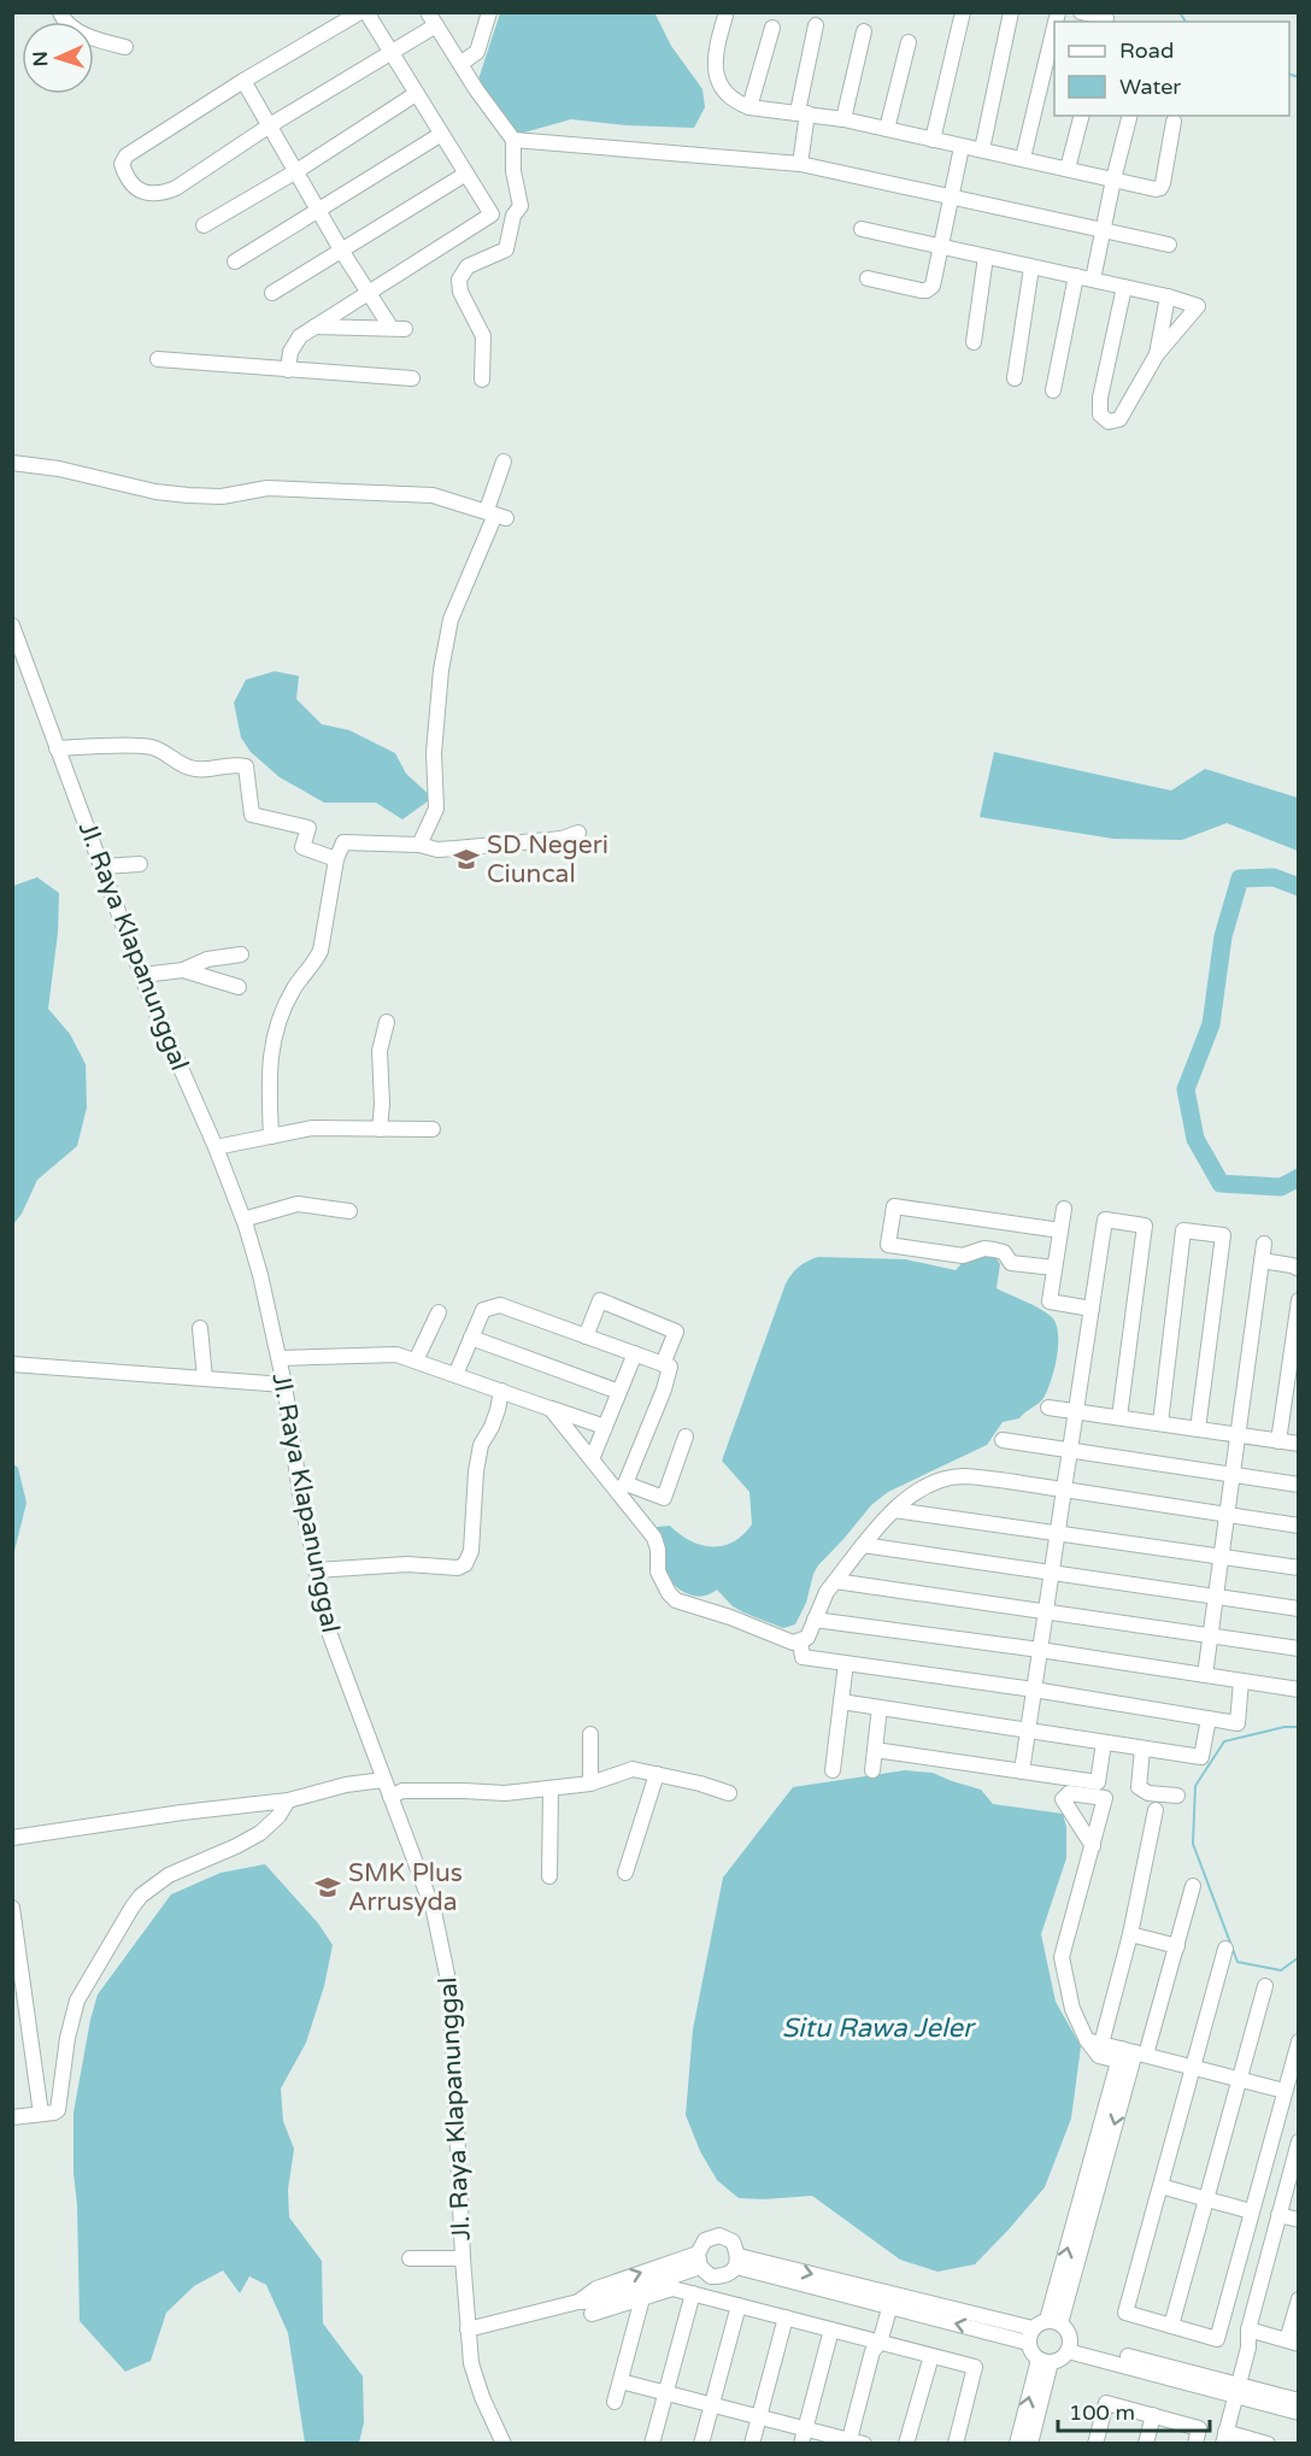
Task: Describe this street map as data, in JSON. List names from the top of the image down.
{
  "streets": {
    "street": ["Jl. Raya Klapanunggal"]
  },
  "water": ["Situ Rawa Jeler"],
  "places": {
    "school or university": ["SD Negeri Ciuncal", "SMK Plus Arrusyda"]
  },
  "legend": ["Road", "Water"],
  "scale_bar": "100 m",
  "north": "left"
}
